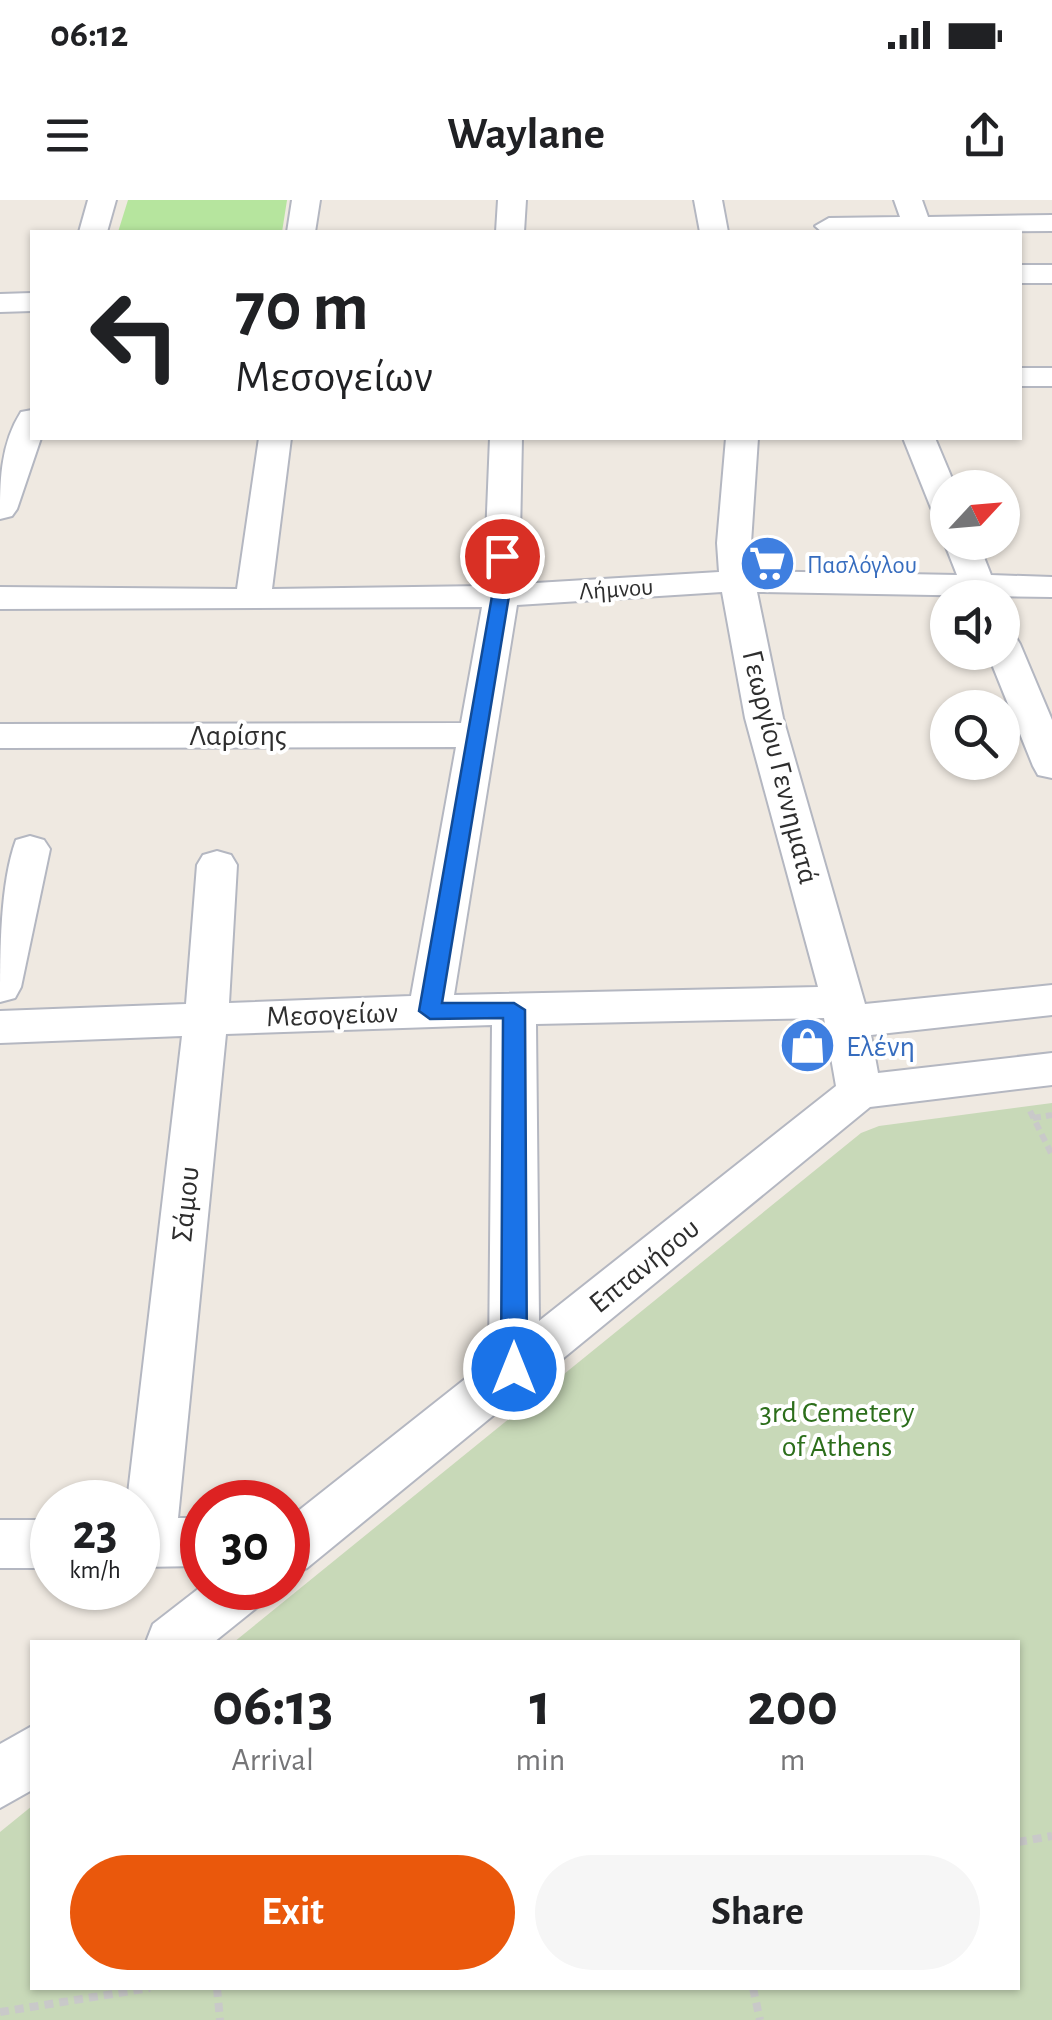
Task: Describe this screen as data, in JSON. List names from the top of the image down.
{
  "streets": {
    "street": [
      "Λήμνου",
      "Λαρίσης",
      "Γεωργίου Γεννηματά",
      "Μεσογείων",
      "Σάμου",
      "Επτανήσου"
    ]
  },
  "crossings": [
    ["Λήμνου", "Γεωργίου Γεννηματά"],
    ["Γεωργίου Γεννηματά", "Μεσογείων"],
    ["Γεωργίου Γεννηματά", "Επτανήσου"],
    ["Μεσογείων", "Σάμου"]
  ],
  "parks": ["3rd Cemetery of Athens"],
  "places": {
    "supermarket": ["Πασλόγλου"],
    "shop": ["Ελένη"]
  },
  "north": "top right",
  "page": {
    "status": "06:12",
    "header": "Waylane",
    "turn": ["70 m", "Μεσογείων"],
    "speed": "23 km/h",
    "limit": "30",
    "eta": [
      "06:13",
      "Arrival",
      "1",
      "min",
      "200",
      "m"
    ],
    "buttons": ["Exit", "Share"]
  }
}
